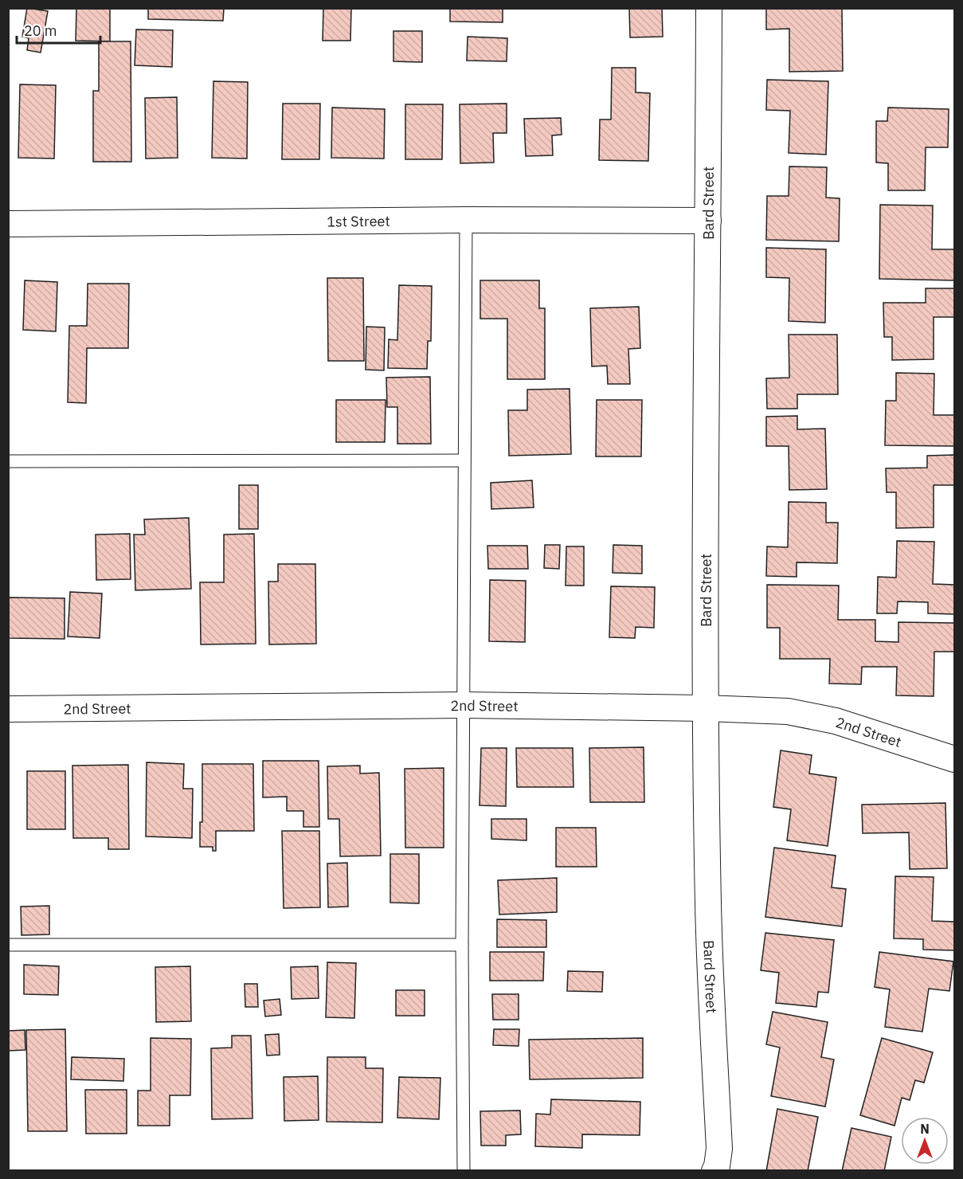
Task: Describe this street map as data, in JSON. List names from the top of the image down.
{
  "streets": {
    "street": ["Bard Street", "1st Street", "2nd Street"]
  },
  "crossings": [
    ["Bard Street", "1st Street"],
    ["Bard Street", "2nd Street"]
  ],
  "scale_bar": "20 m",
  "north": "top"
}
